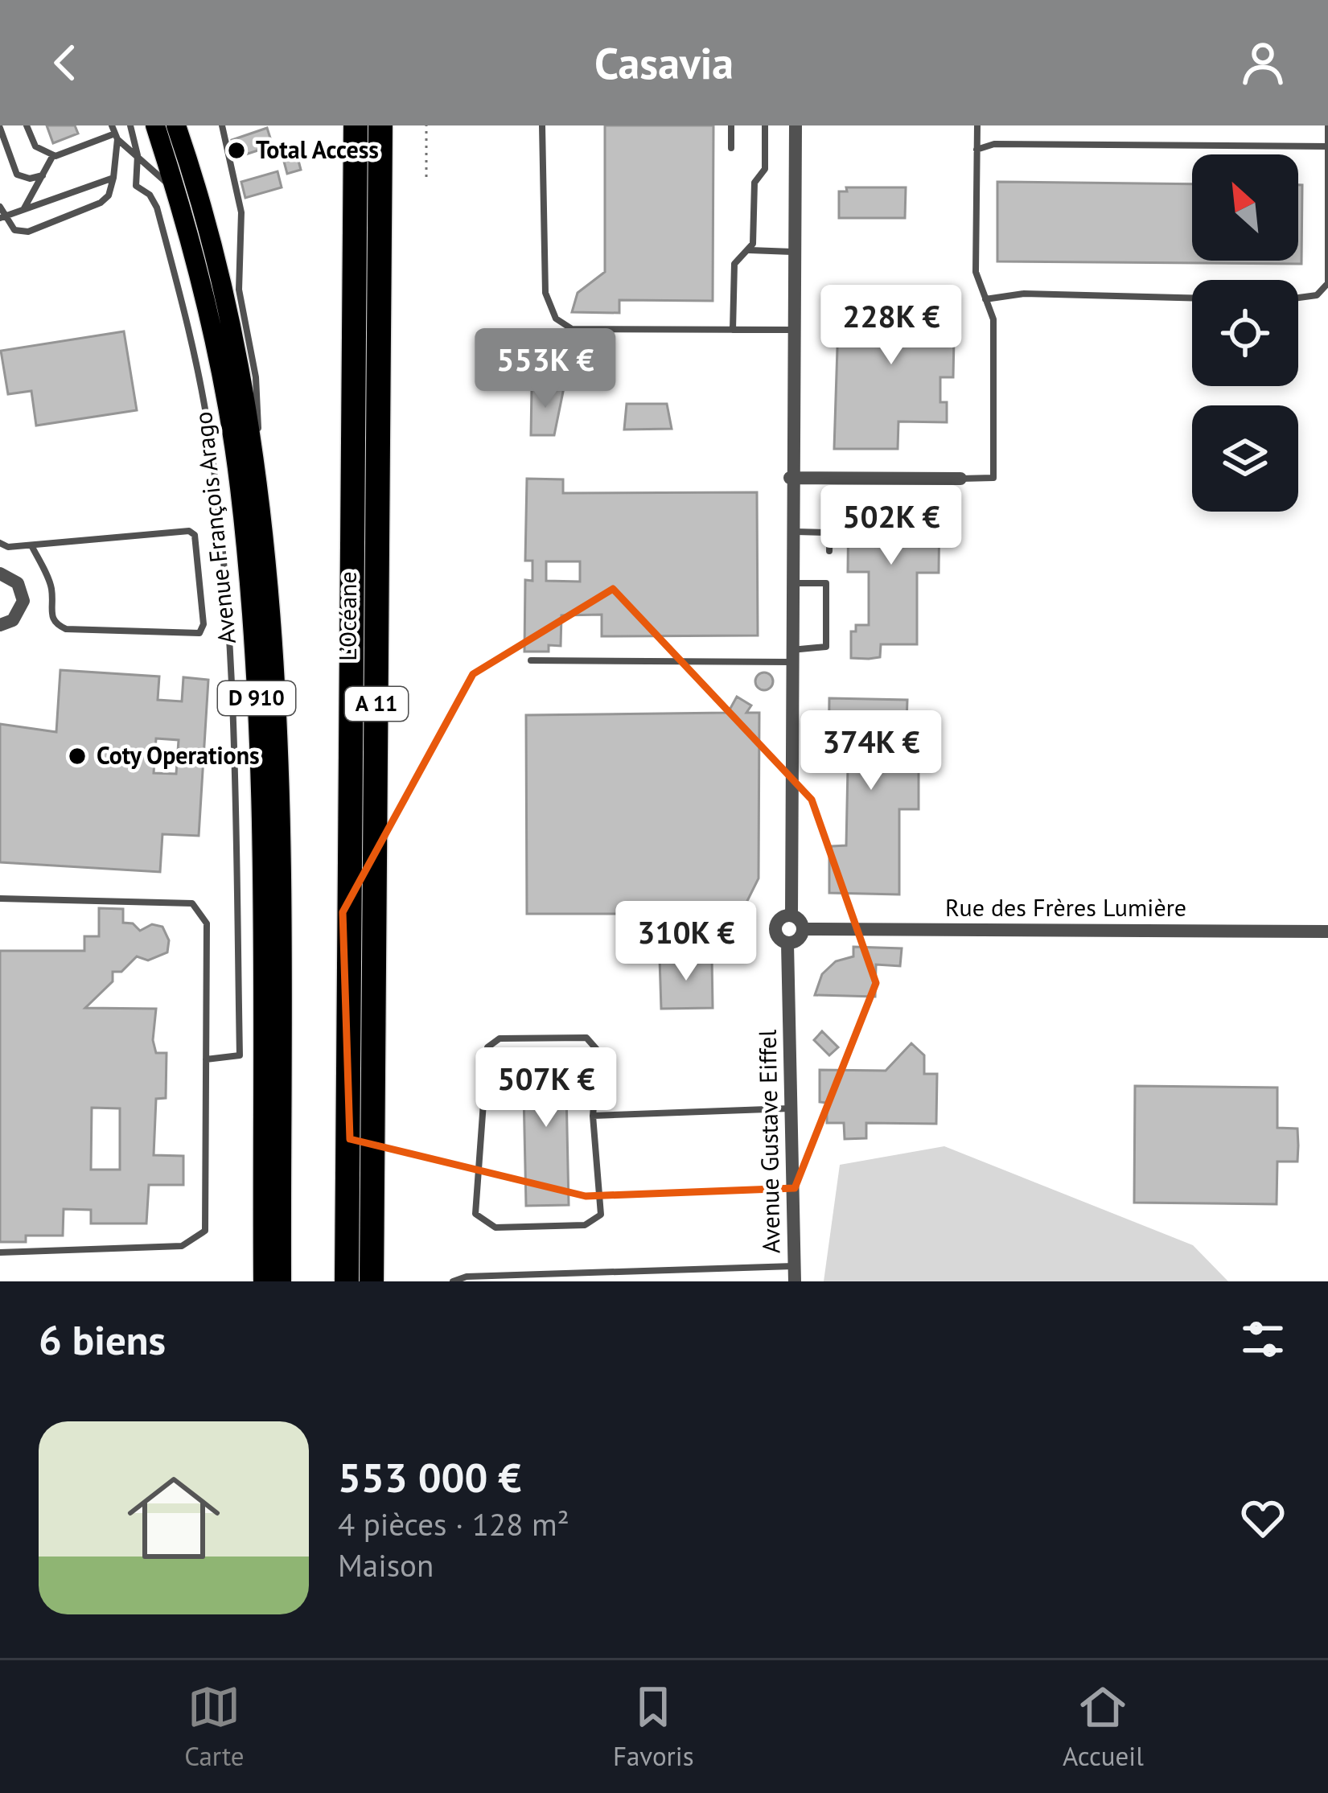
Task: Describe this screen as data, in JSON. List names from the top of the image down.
{
  "streets": {
    "highway": ["L’Océane", "A 11"],
    "main road": ["Avenue François Arago", "D 910"],
    "street": ["Rue des Frères Lumière", "Avenue Gustave Eiffel"]
  },
  "crossings": [
    ["Rue des Frères Lumière", "Avenue Gustave Eiffel"]
  ],
  "places": ["Total Access", "Coty Operations"],
  "north": "top left",
  "page": {
    "header": "Casavia",
    "price": [
      "228K €",
      "553K €",
      "502K €",
      "374K €",
      "310K €",
      "507K €"
    ],
    "heading": "6 biens",
    "list": [
      {
        "name": "553 000 €",
        "note": "4 pièces · 128 m² · Maison"
      }
    ],
    "tabs": ["Carte", "Favoris", "Accueil"]
  }
}
